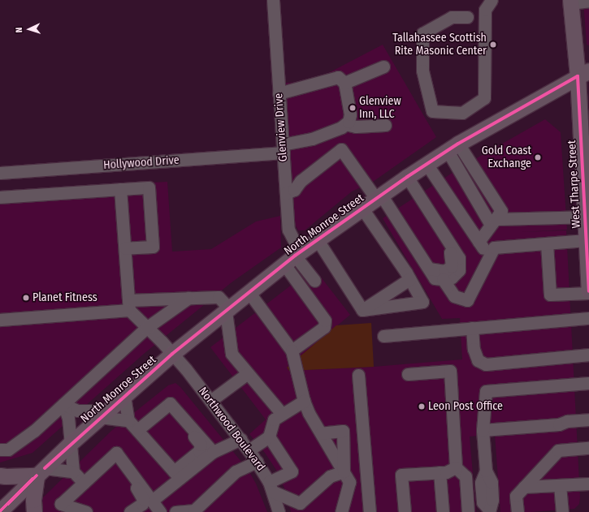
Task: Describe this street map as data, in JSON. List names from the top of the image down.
{
  "streets": {
    "main road": ["West Tharpe Street", "North Monroe Street"],
    "street": ["Glenview Drive", "Hollywood Drive", "Northwood Boulevard"]
  },
  "crossings": [
    ["Glenview Drive", "Hollywood Drive"],
    ["Glenview Drive", "North Monroe Street"],
    ["West Tharpe Street", "North Monroe Street"],
    ["North Monroe Street", "Northwood Boulevard"]
  ],
  "places": [
    "Tallahassee Scottish Rite Masonic Center",
    "Glenview Inn, LLC",
    "Gold Coast Exchange",
    "Planet Fitness",
    "Leon Post Office"
  ],
  "north": "left"
}
